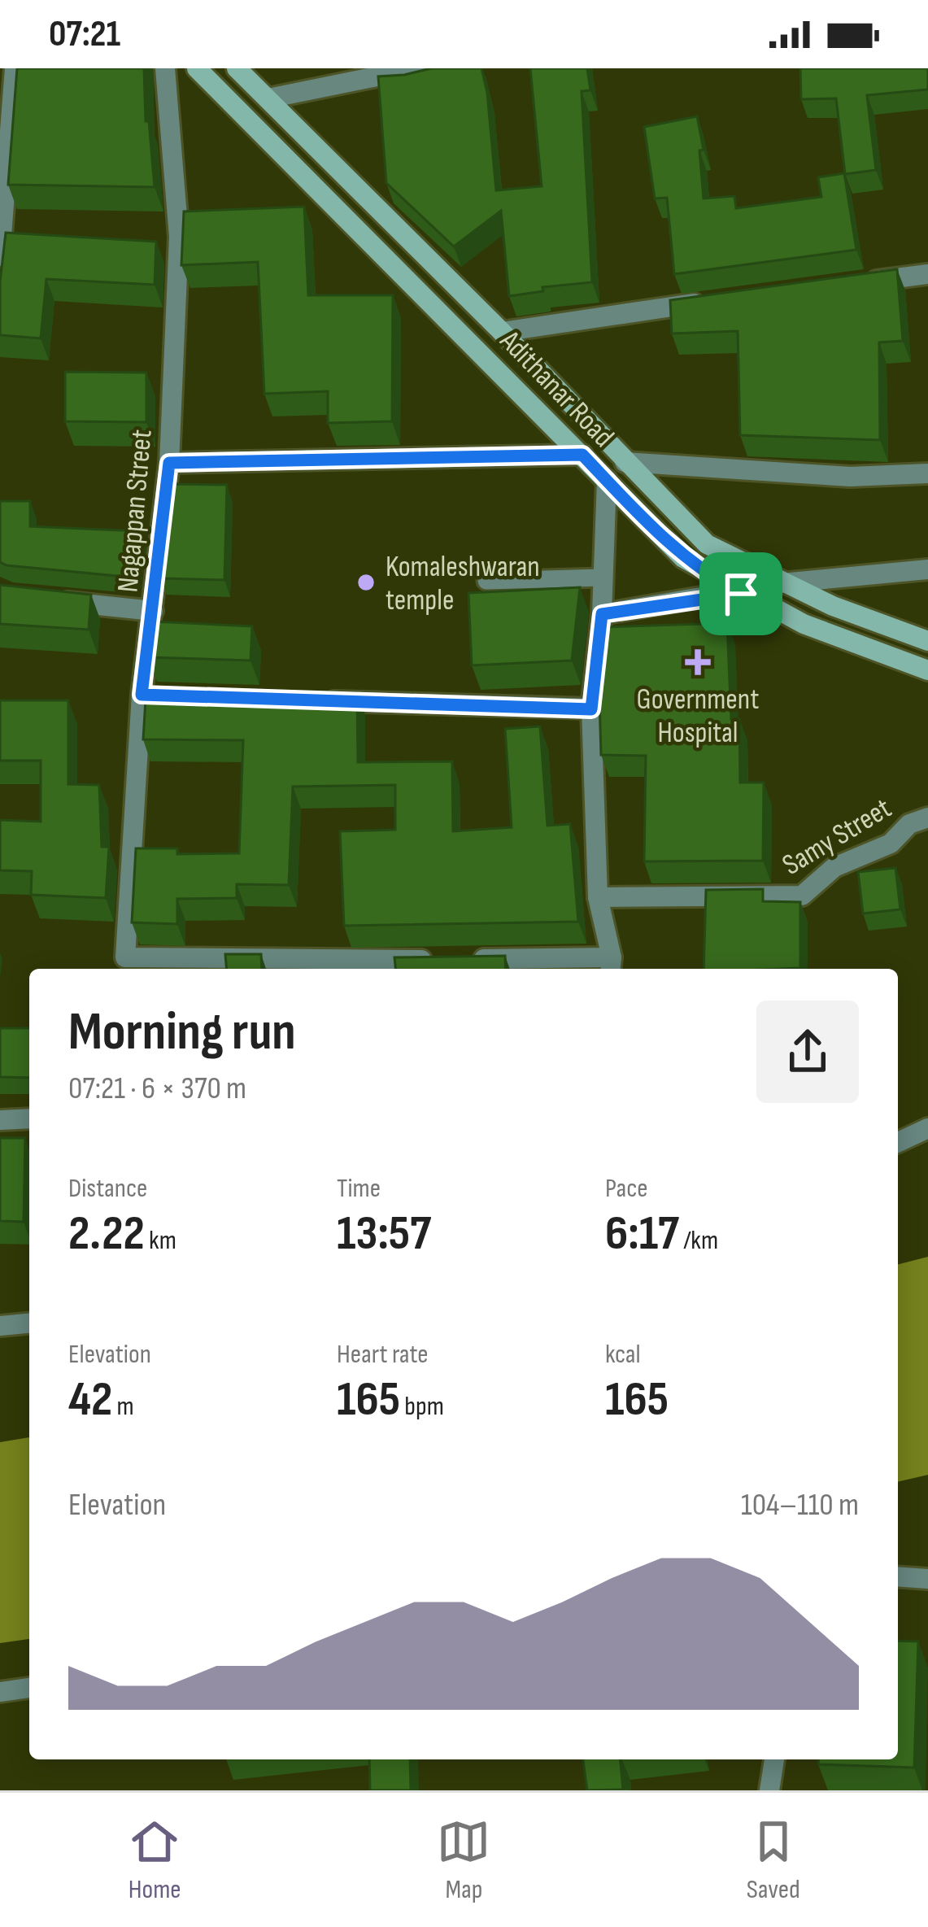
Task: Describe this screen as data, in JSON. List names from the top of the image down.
{
  "streets": {
    "main road": ["Adithanar Road"],
    "street": ["Nagappan Street", "Samy Street"]
  },
  "places": {
    "other": ["Komaleshwaran temple"],
    "health": ["Government Hospital"]
  },
  "page": {
    "status": "07:21",
    "heading": ["Morning run", "07:21 · 6 × 370 m"],
    "stats": [
      ["Distance", "2.22 km"],
      ["Time", "13:57"],
      ["Pace", "6:17 /km"],
      ["Elevation", "42 m"],
      ["Heart rate", "165 bpm"],
      ["kcal", "165"]
    ],
    "chart": ["Elevation", "104–110 m"],
    "tabs": ["Home", "Map", "Saved"]
  }
}
